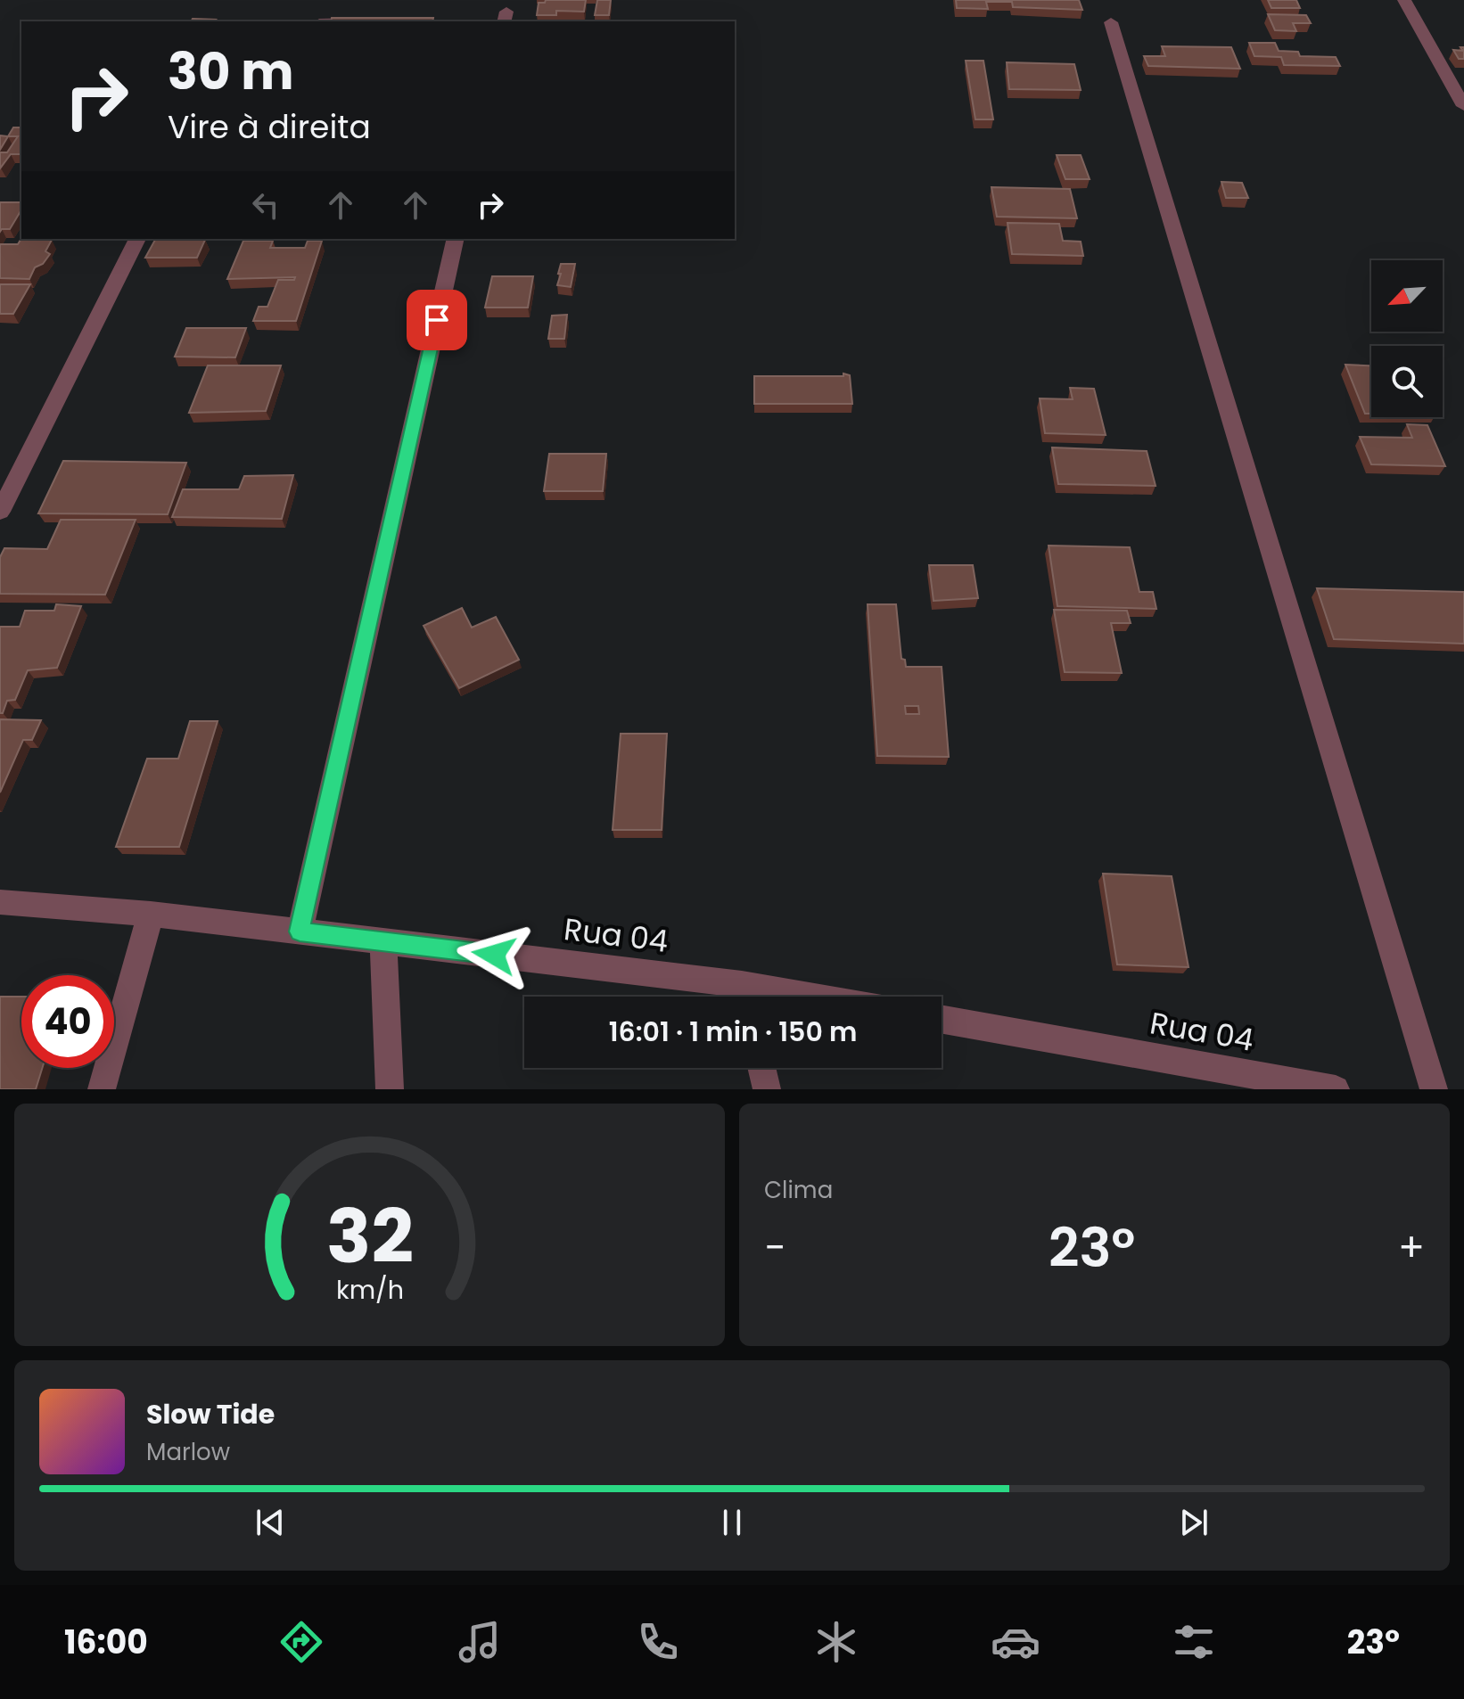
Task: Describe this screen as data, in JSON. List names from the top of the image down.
{
  "streets": {
    "street": ["Rua 04"]
  },
  "north": "bottom left",
  "page": {
    "turn": ["30 m", "Vire à direita"],
    "limit": "40",
    "trip": "16:01 · 1 min · 150 m",
    "tile": "Clima",
    "heat": ["−", "23°", "+"],
    "song": ["Slow Tide", "Marlow"],
    "tabs": ["16:00", "23°"],
    "gauge": ["32", "km/h"]
  }
}
